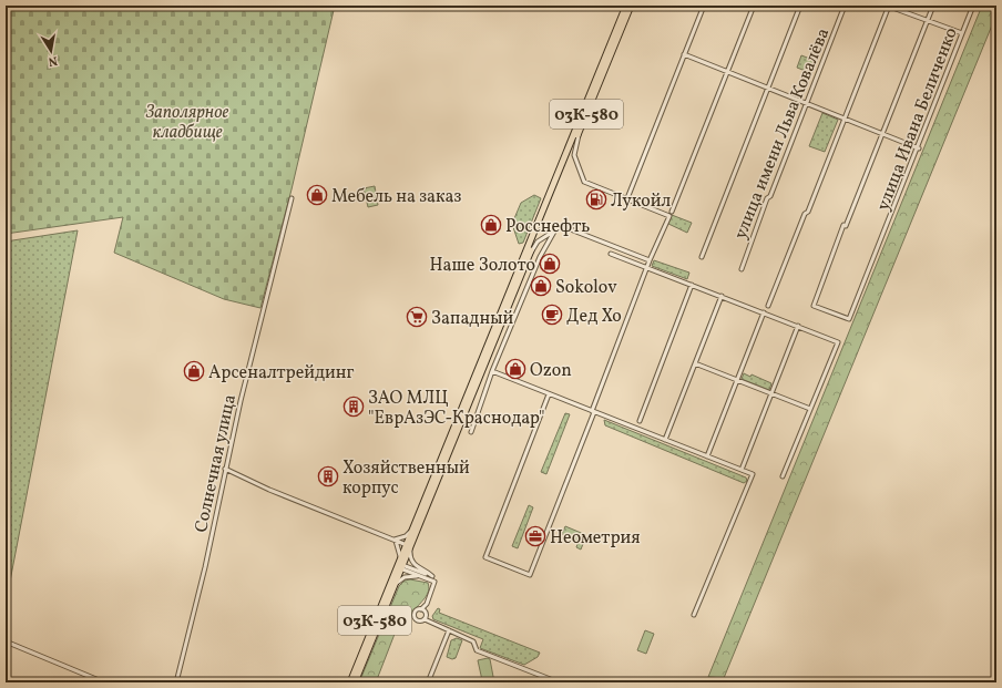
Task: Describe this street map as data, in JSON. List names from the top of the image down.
{
  "streets": {
    "highway": ["03К-580"],
    "street": ["улица Ивана Беличенко", "улица имени Льва Ковалёва", "Солнечная улица"]
  },
  "parks": ["Заполярное кладбище"],
  "places": {
    "shop": [
      "Мебель на заказ",
      "Росснефть",
      "Наше Золото",
      "Sokolov",
      "Ozon",
      "Арсеналтрейдинг"
    ],
    "fuel station": ["Лукойл"],
    "cafe": ["Дед Хо"],
    "supermarket": ["Западный"],
    "building": ["ЗАО МЛЦ \"ЕврАзЭС-Краснодар\"", "Хозяйственный корпус"],
    "office": ["Неометрия"]
  },
  "north": "bottom"
}
